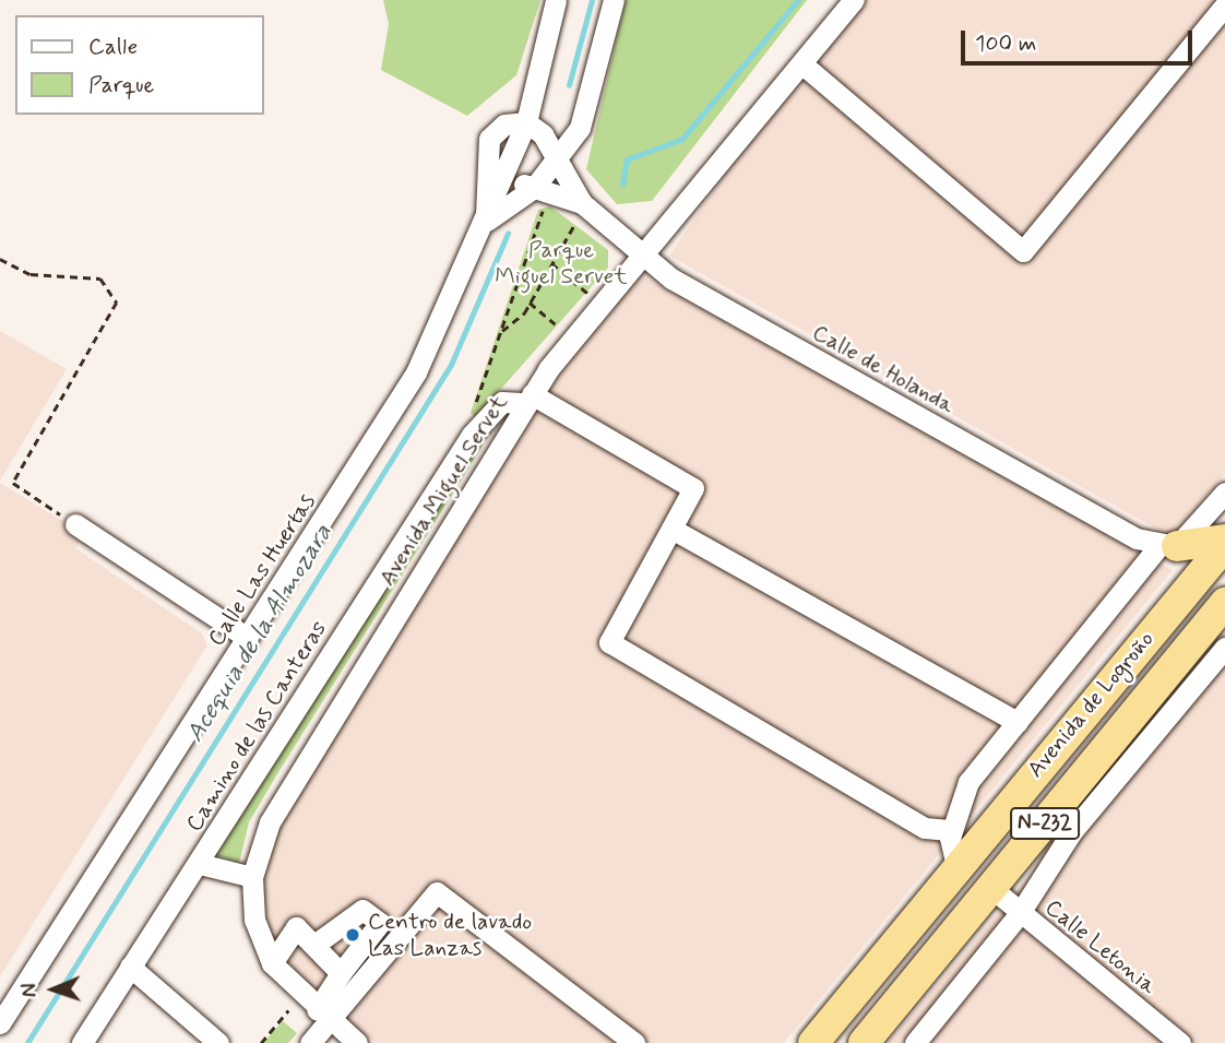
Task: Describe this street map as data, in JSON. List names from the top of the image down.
{
  "streets": {
    "highway": ["Avenida de Logroño", "N-232"],
    "street": [
      "Calle de Holanda",
      "Avenida Miguel Servet",
      "Calle Las Huertas",
      "Camino de las Canteras",
      "Calle Letonia"
    ]
  },
  "crossings": [
    ["Calle de Holanda", "Avenida Miguel Servet"],
    ["Calle de Holanda", "Calle Las Huertas"],
    ["Avenida Miguel Servet", "Camino de las Canteras"],
    ["Avenida de Logroño", "Calle Letonia"]
  ],
  "water": ["Acequia de la Almozara"],
  "parks": ["Parque Miguel Servet"],
  "places": ["Centro de lavado Las Lanzas"],
  "legend": ["Calle", "Parque"],
  "scale_bar": "100 m",
  "north": "left"
}
